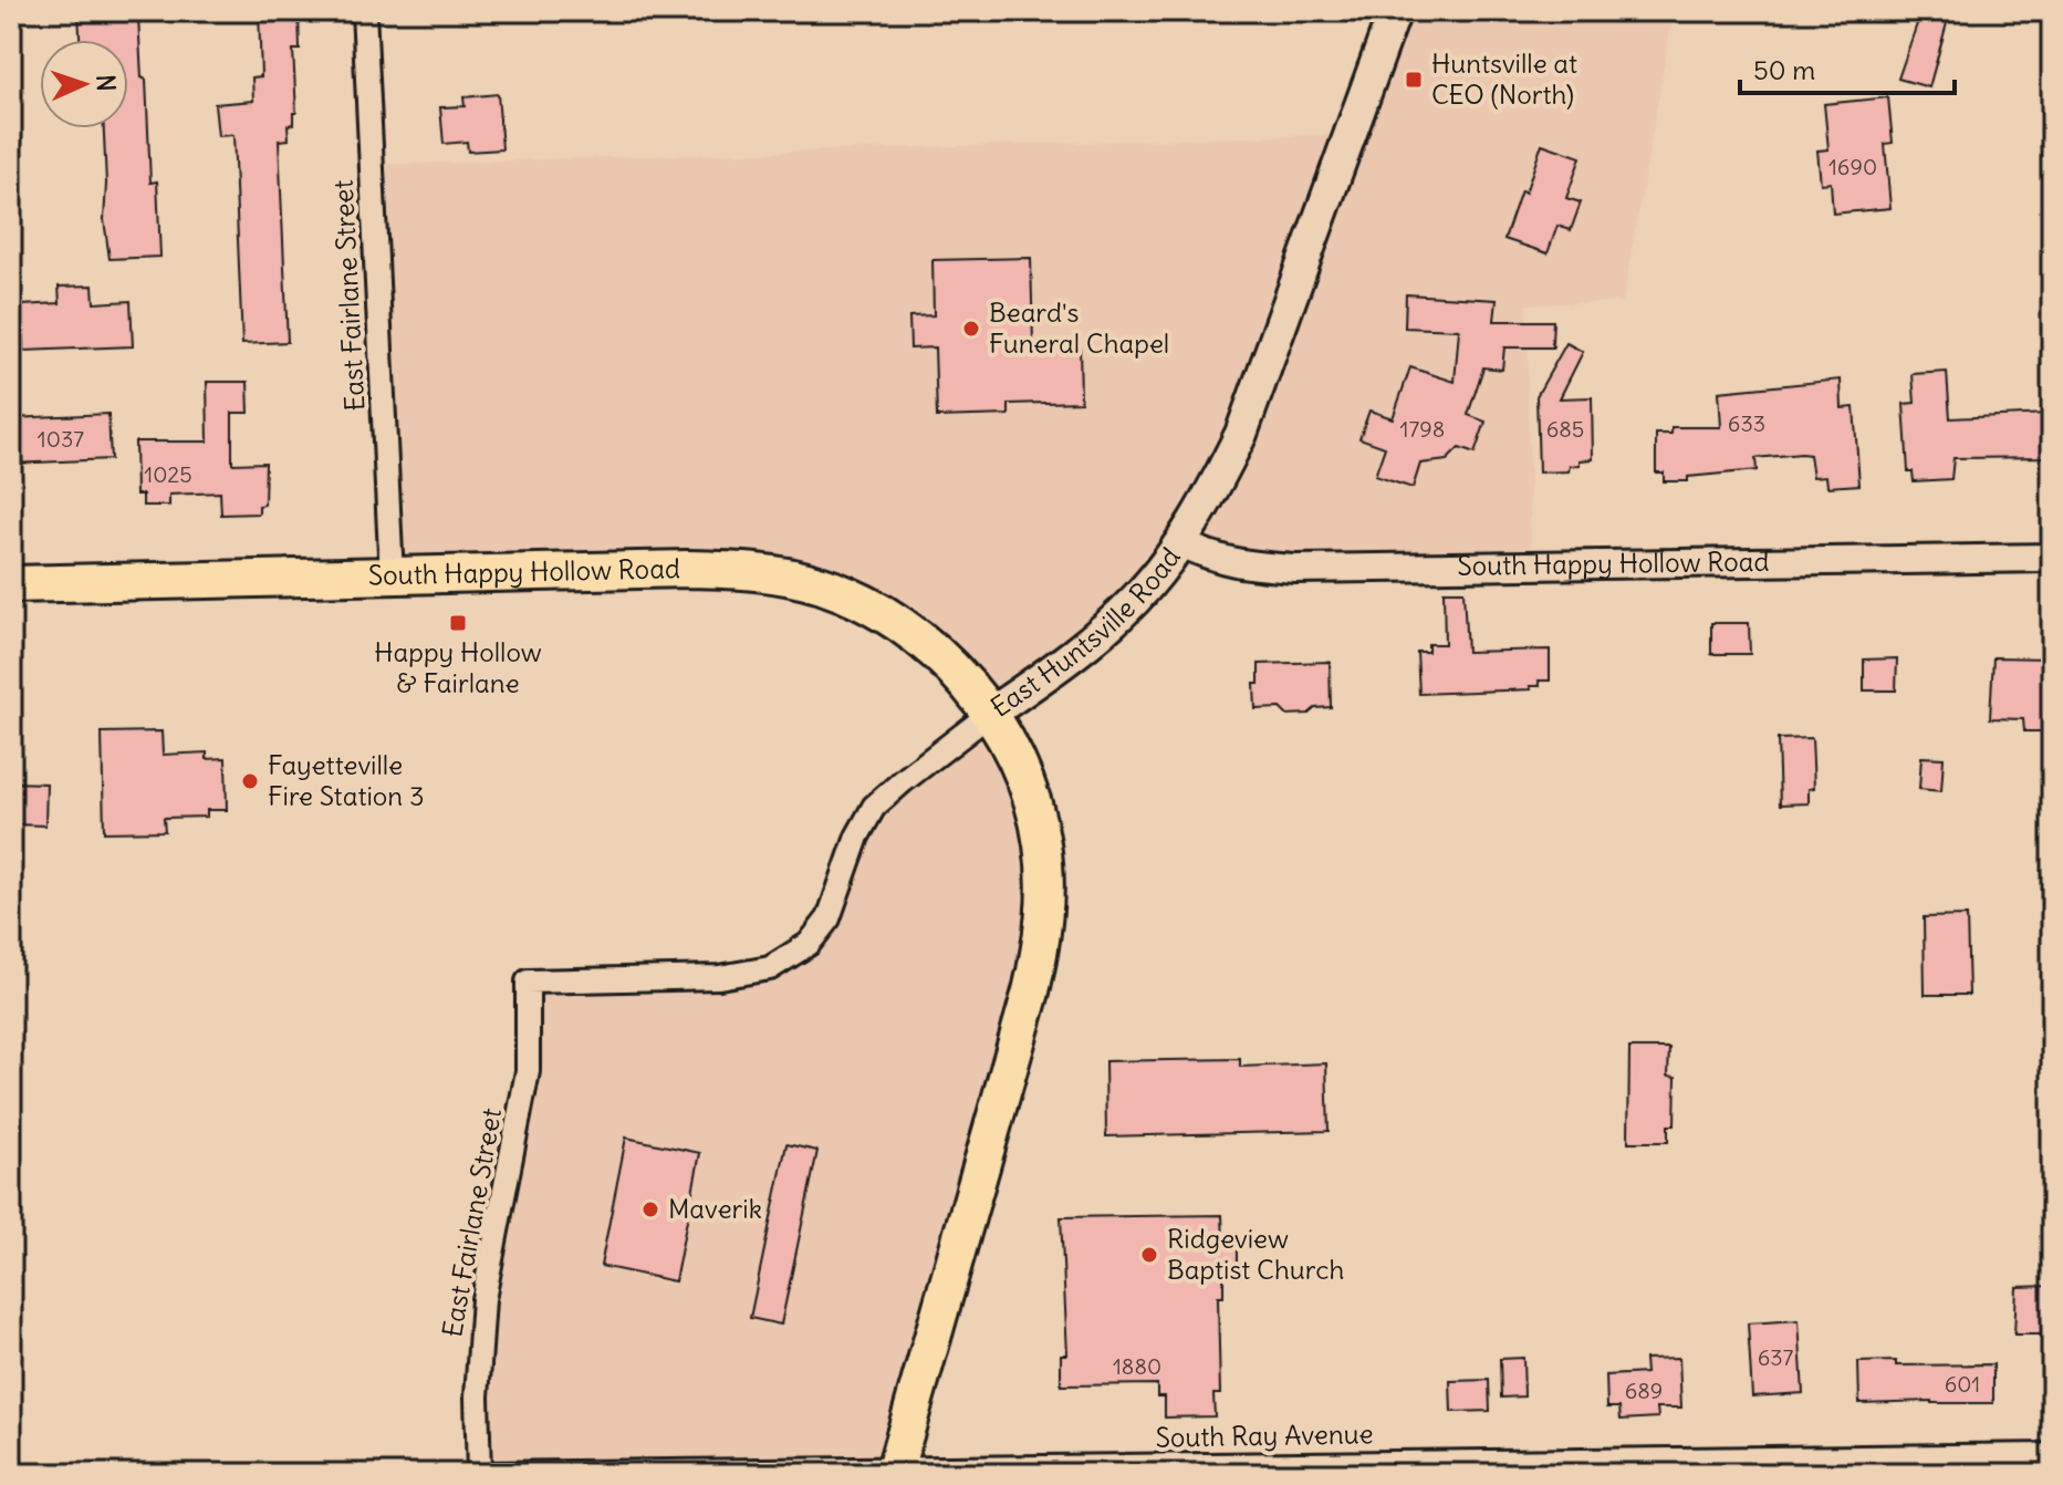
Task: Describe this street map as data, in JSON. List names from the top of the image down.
{
  "streets": {
    "main road": ["South Happy Hollow Road", "East Huntsville Road"],
    "street": ["East Fairlane Street", "South Ray Avenue"]
  },
  "crossings": [
    ["East Fairlane Street", "South Happy Hollow Road"],
    ["East Fairlane Street", "East Huntsville Road"],
    ["East Fairlane Street", "South Ray Avenue"],
    ["South Happy Hollow Road", "East Huntsville Road"],
    ["East Huntsville Road", "South Ray Avenue"]
  ],
  "places": {
    "transit": ["Huntsville at CEO (North)", "Happy Hollow & Fairlane"],
    "other": [
      "Beard's Funeral Chapel",
      "Fayetteville Fire Station 3",
      "Maverik",
      "Ridgeview Baptist Church"
    ]
  },
  "house_numbers": [
    "1690",
    "633",
    "1798",
    "685",
    "1037",
    "1025",
    "637",
    "1880",
    "601",
    "689"
  ],
  "scale_bar": "50 m",
  "north": "right"
}
